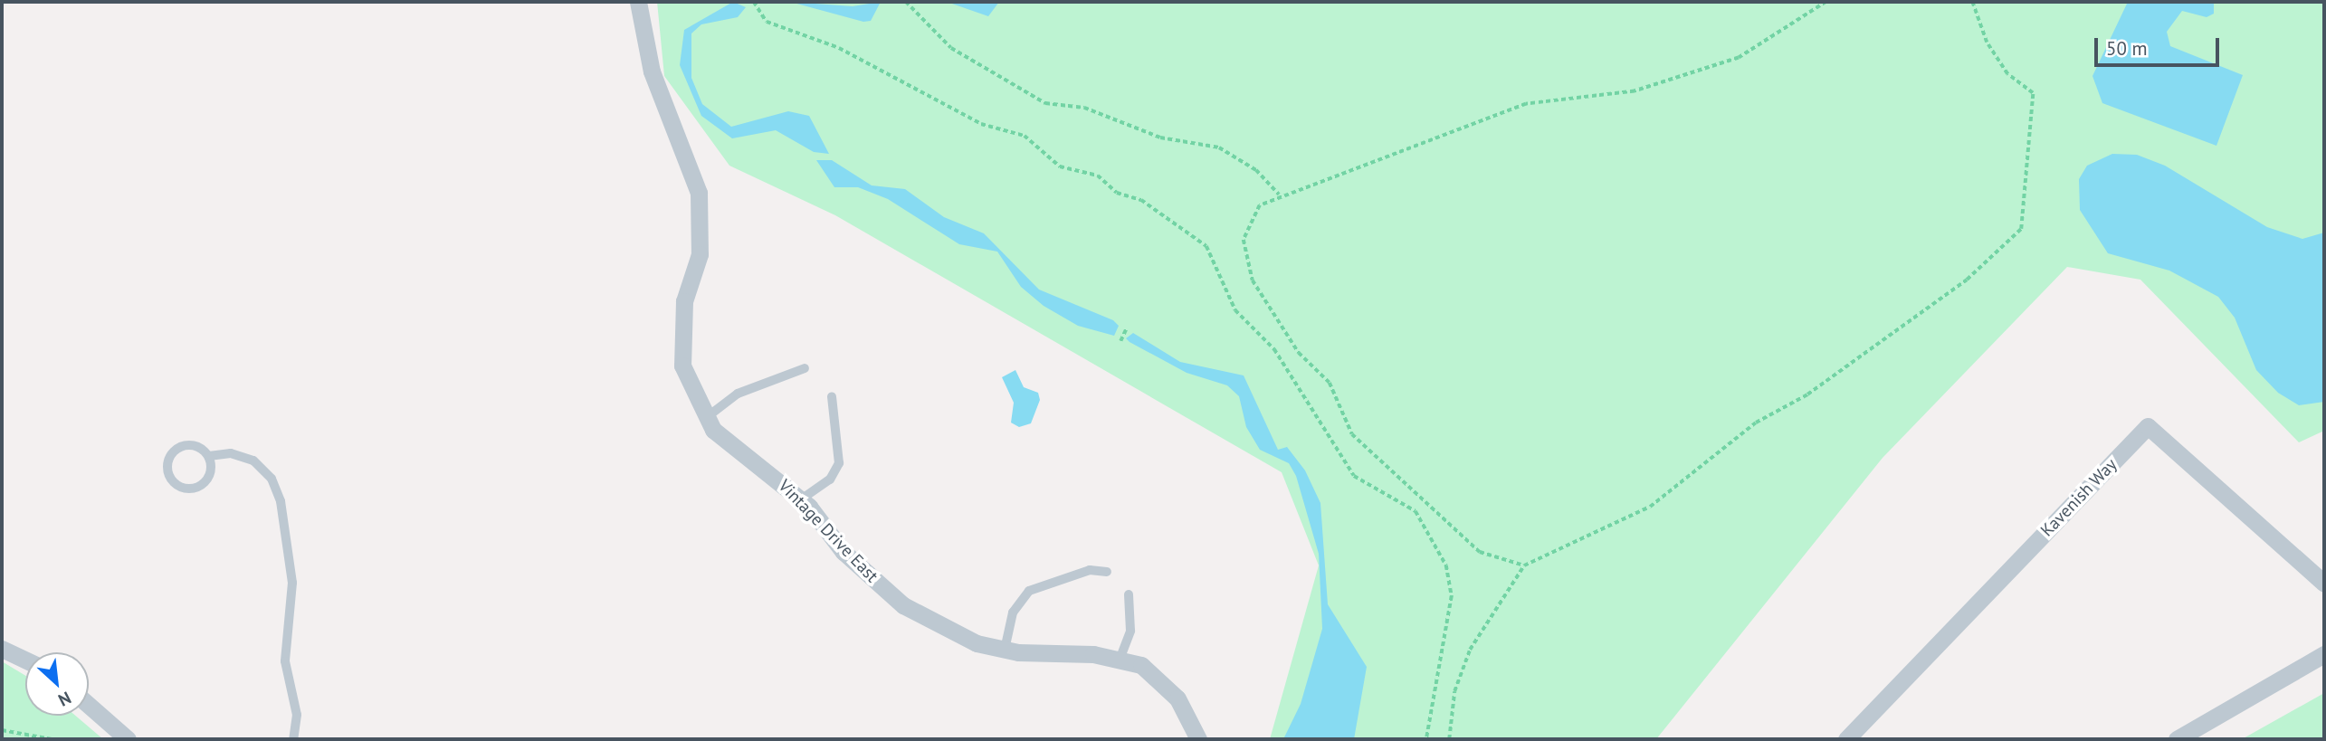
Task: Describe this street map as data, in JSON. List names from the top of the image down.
{
  "streets": {
    "street": ["Kavenish Way", "Vintage Drive East"]
  },
  "scale_bar": "50 m",
  "north": "bottom right"
}
